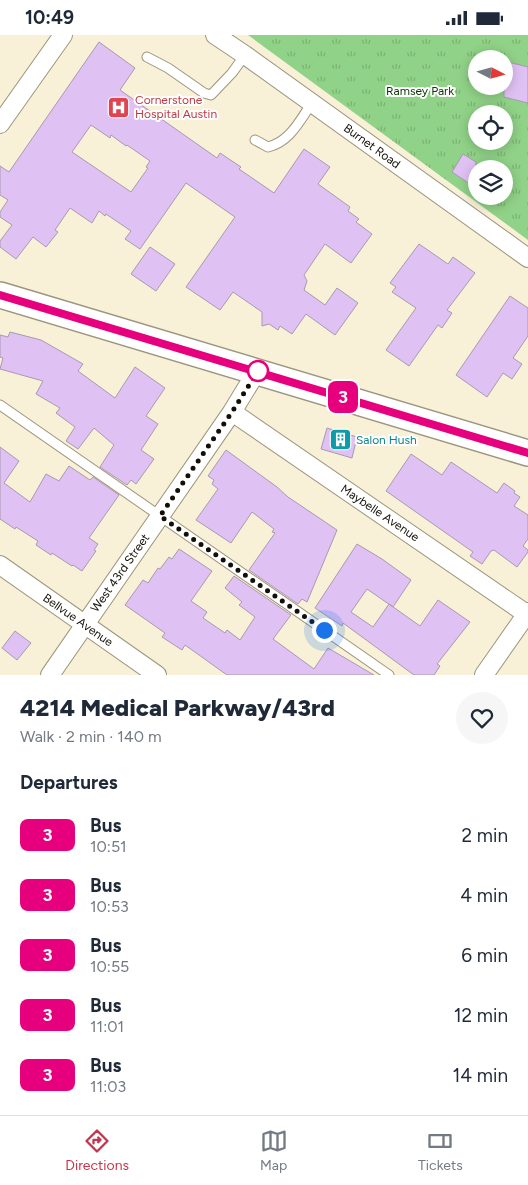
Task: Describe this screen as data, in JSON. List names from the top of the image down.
{
  "streets": {
    "street": [
      "Burnet Road",
      "Maybelle Avenue",
      "West 43rd Street",
      "Bellvue Avenue"
    ]
  },
  "crossings": [
    ["Maybelle Avenue", "West 43rd Street"],
    ["West 43rd Street", "Bellvue Avenue"]
  ],
  "parks": ["Ramsey Park"],
  "places": {
    "hospital": ["Cornerstone Hospital Austin"],
    "building": ["Salon Hush"]
  },
  "lines": ["bus line 3"],
  "north": "right",
  "page": {
    "status": "10:49",
    "on_map": "3",
    "heading": [
      ["4214 Medical Parkway/43rd", "Walk · 2 min · 140 m"],
      "Departures"
    ],
    "list": [
      {
        "mark": "3",
        "name": "Bus",
        "note": "10:51",
        "value": "2 min"
      },
      {
        "mark": "3",
        "name": "Bus",
        "note": "10:53",
        "value": "4 min"
      },
      {
        "mark": "3",
        "name": "Bus",
        "note": "10:55",
        "value": "6 min"
      },
      {
        "mark": "3",
        "name": "Bus",
        "note": "11:01",
        "value": "12 min"
      },
      {
        "mark": "3",
        "name": "Bus",
        "note": "11:03",
        "value": "14 min"
      }
    ],
    "tabs": ["Directions", "Map", "Tickets"]
  }
}
